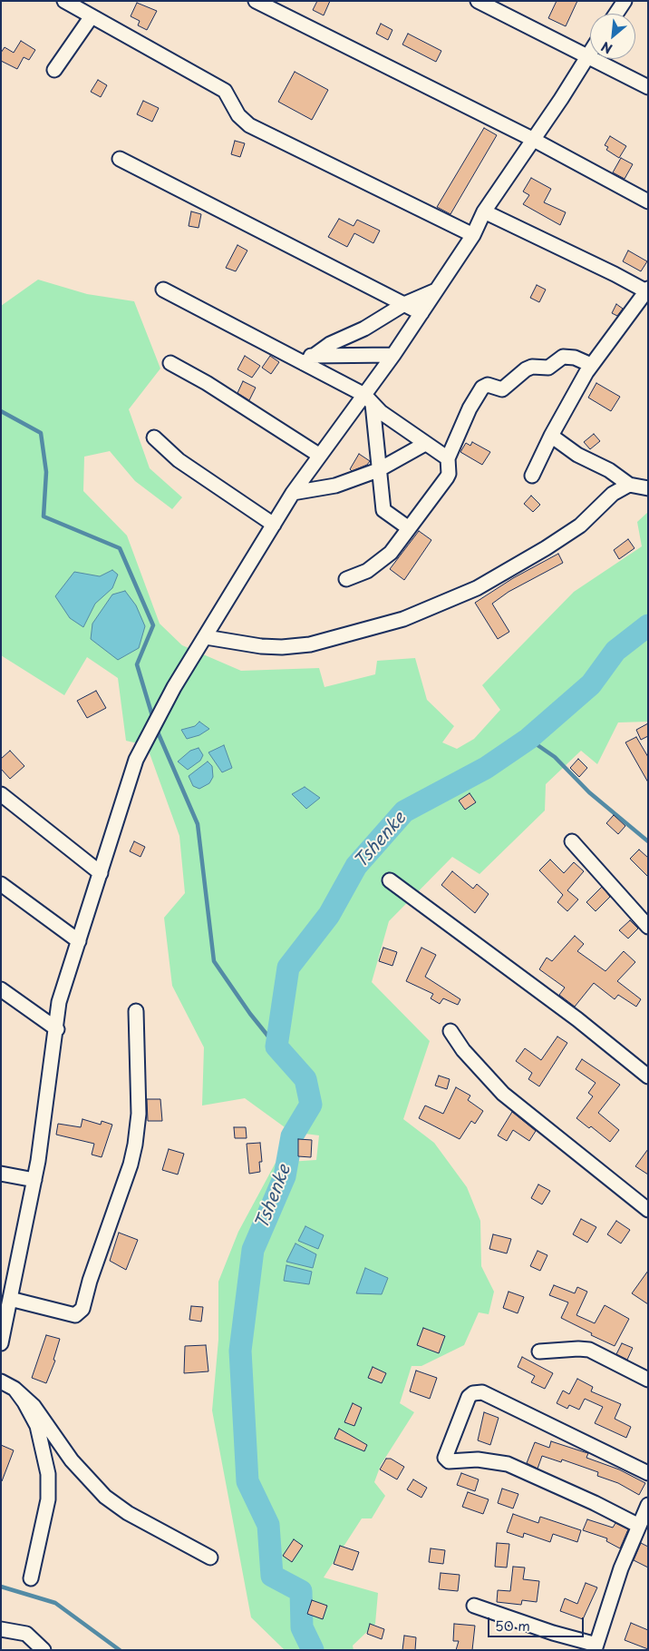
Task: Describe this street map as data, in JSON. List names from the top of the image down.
{
  "water": ["Tshenke"],
  "scale_bar": "50 m",
  "north": "bottom left"
}
